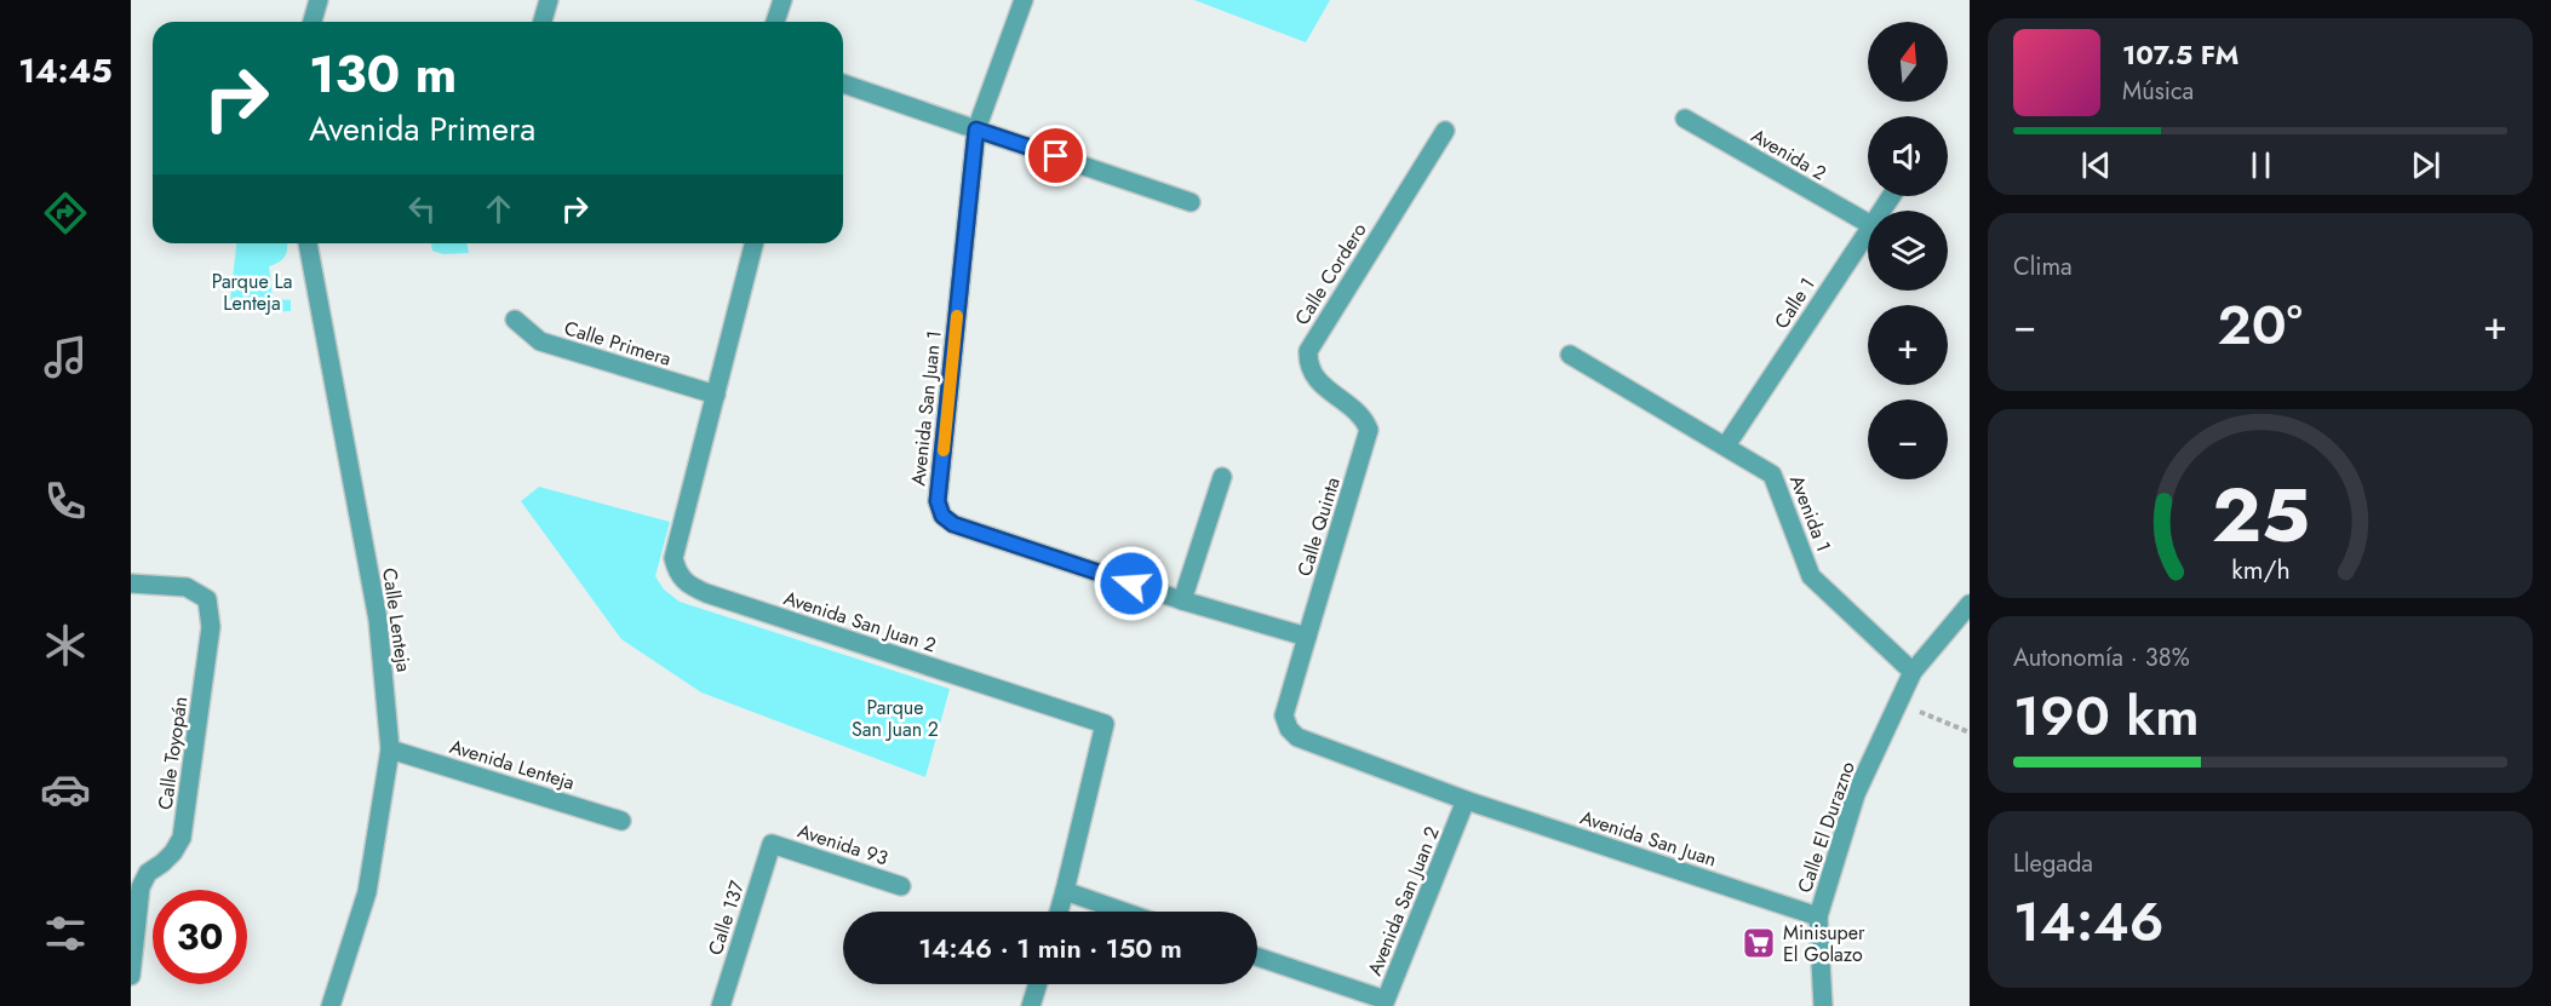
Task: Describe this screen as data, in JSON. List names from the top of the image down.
{
  "streets": {
    "street": [
      "Avenida 2",
      "Calle Cordero",
      "Calle 1",
      "Calle Primera",
      "Avenida San Juan 1",
      "Avenida 1",
      "Calle Quinta",
      "Calle Lenteja",
      "Avenida San Juan 2",
      "Calle Toyopán",
      "Avenida Lenteja",
      "Calle El Durazno",
      "Avenida San Juan",
      "Avenida 93",
      "Calle 137"
    ]
  },
  "crossings": [
    ["Calle Cordero", "Calle Quinta"],
    ["Calle 1", "Avenida 1"],
    ["Calle Primera", "Avenida San Juan 2"],
    ["Avenida San Juan 1", "Calle Quinta"],
    ["Avenida 1", "Calle El Durazno"],
    ["Calle Lenteja", "Avenida Lenteja"],
    ["Avenida San Juan 2", "Avenida San Juan"],
    ["Calle El Durazno", "Avenida San Juan"],
    ["Avenida 93", "Calle 137"]
  ],
  "parks": ["Parque La Lenteja", "Parque San Juan 2"],
  "places": {
    "supermarket": ["Minisuper El Golazo"]
  },
  "north": "top",
  "page": {
    "tabs": "14:45",
    "map_buttons": ["+", "−"],
    "turn": ["130 m", "Avenida Primera"],
    "song": ["107.5 FM", "Música"],
    "tile": [
      "Clima",
      ["Autonomía · 38%", "190 km"],
      ["Llegada", "14:46"]
    ],
    "heat": ["−", "20°", "+"],
    "limit": "30",
    "trip": "14:46 · 1 min · 150 m",
    "gauge": ["25", "km/h"]
  }
}
